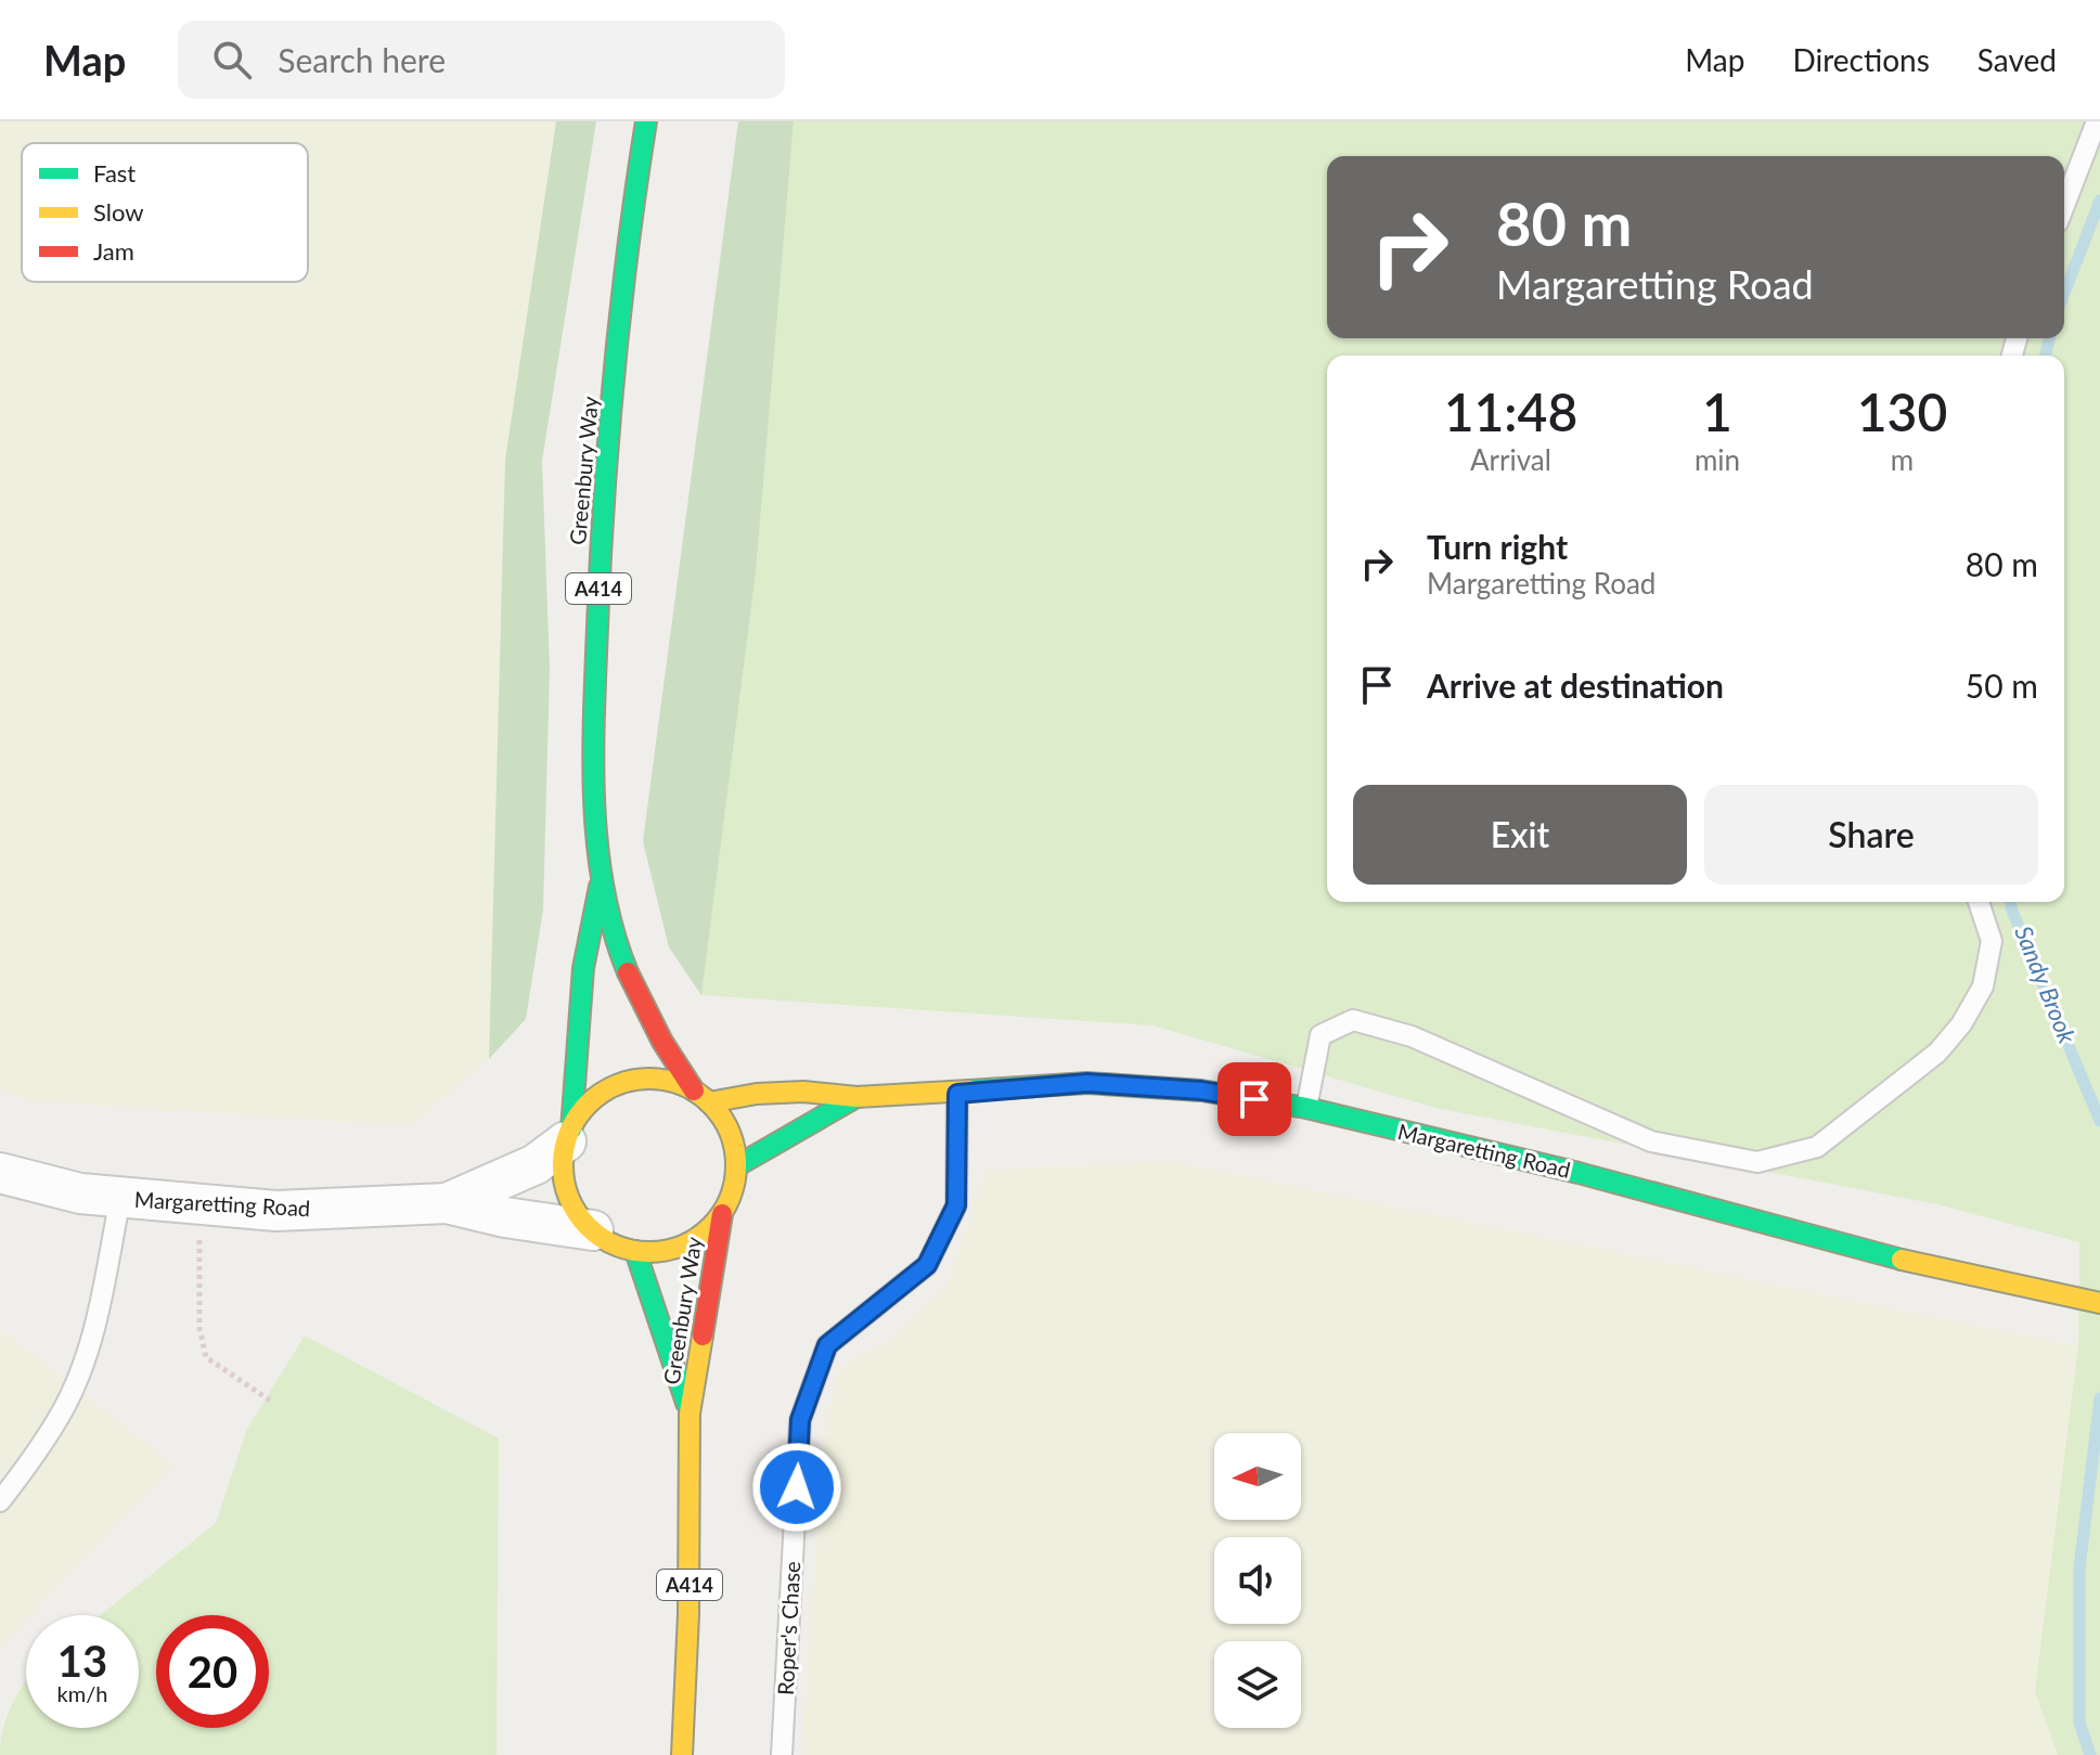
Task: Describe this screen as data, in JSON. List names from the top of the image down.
{
  "streets": {
    "main road": ["Greenbury Way", "A414", "Margaretting Road"],
    "lane": ["Roper's Chase"]
  },
  "crossings": [
    ["Greenbury Way", "Margaretting Road"],
    ["Margaretting Road", "Roper's Chase"]
  ],
  "water": ["Sandy Brook"],
  "legend": ["Fast", "Slow", "Jam"],
  "north": "left",
  "page": {
    "header": "Map",
    "search": "Search here",
    "nav": ["Map", "Directions", "Saved"],
    "turn": ["80 m", "Margaretting Road"],
    "eta": [
      "11:48",
      "Arrival",
      "1",
      "min",
      "130",
      "m"
    ],
    "list": [
      {
        "name": "Turn right",
        "note": "Margaretting Road",
        "value": "80 m"
      },
      {
        "name": "Arrive at destination",
        "value": "50 m"
      }
    ],
    "buttons": ["Exit", "Share"],
    "speed": "13 km/h",
    "limit": "20"
  }
}
